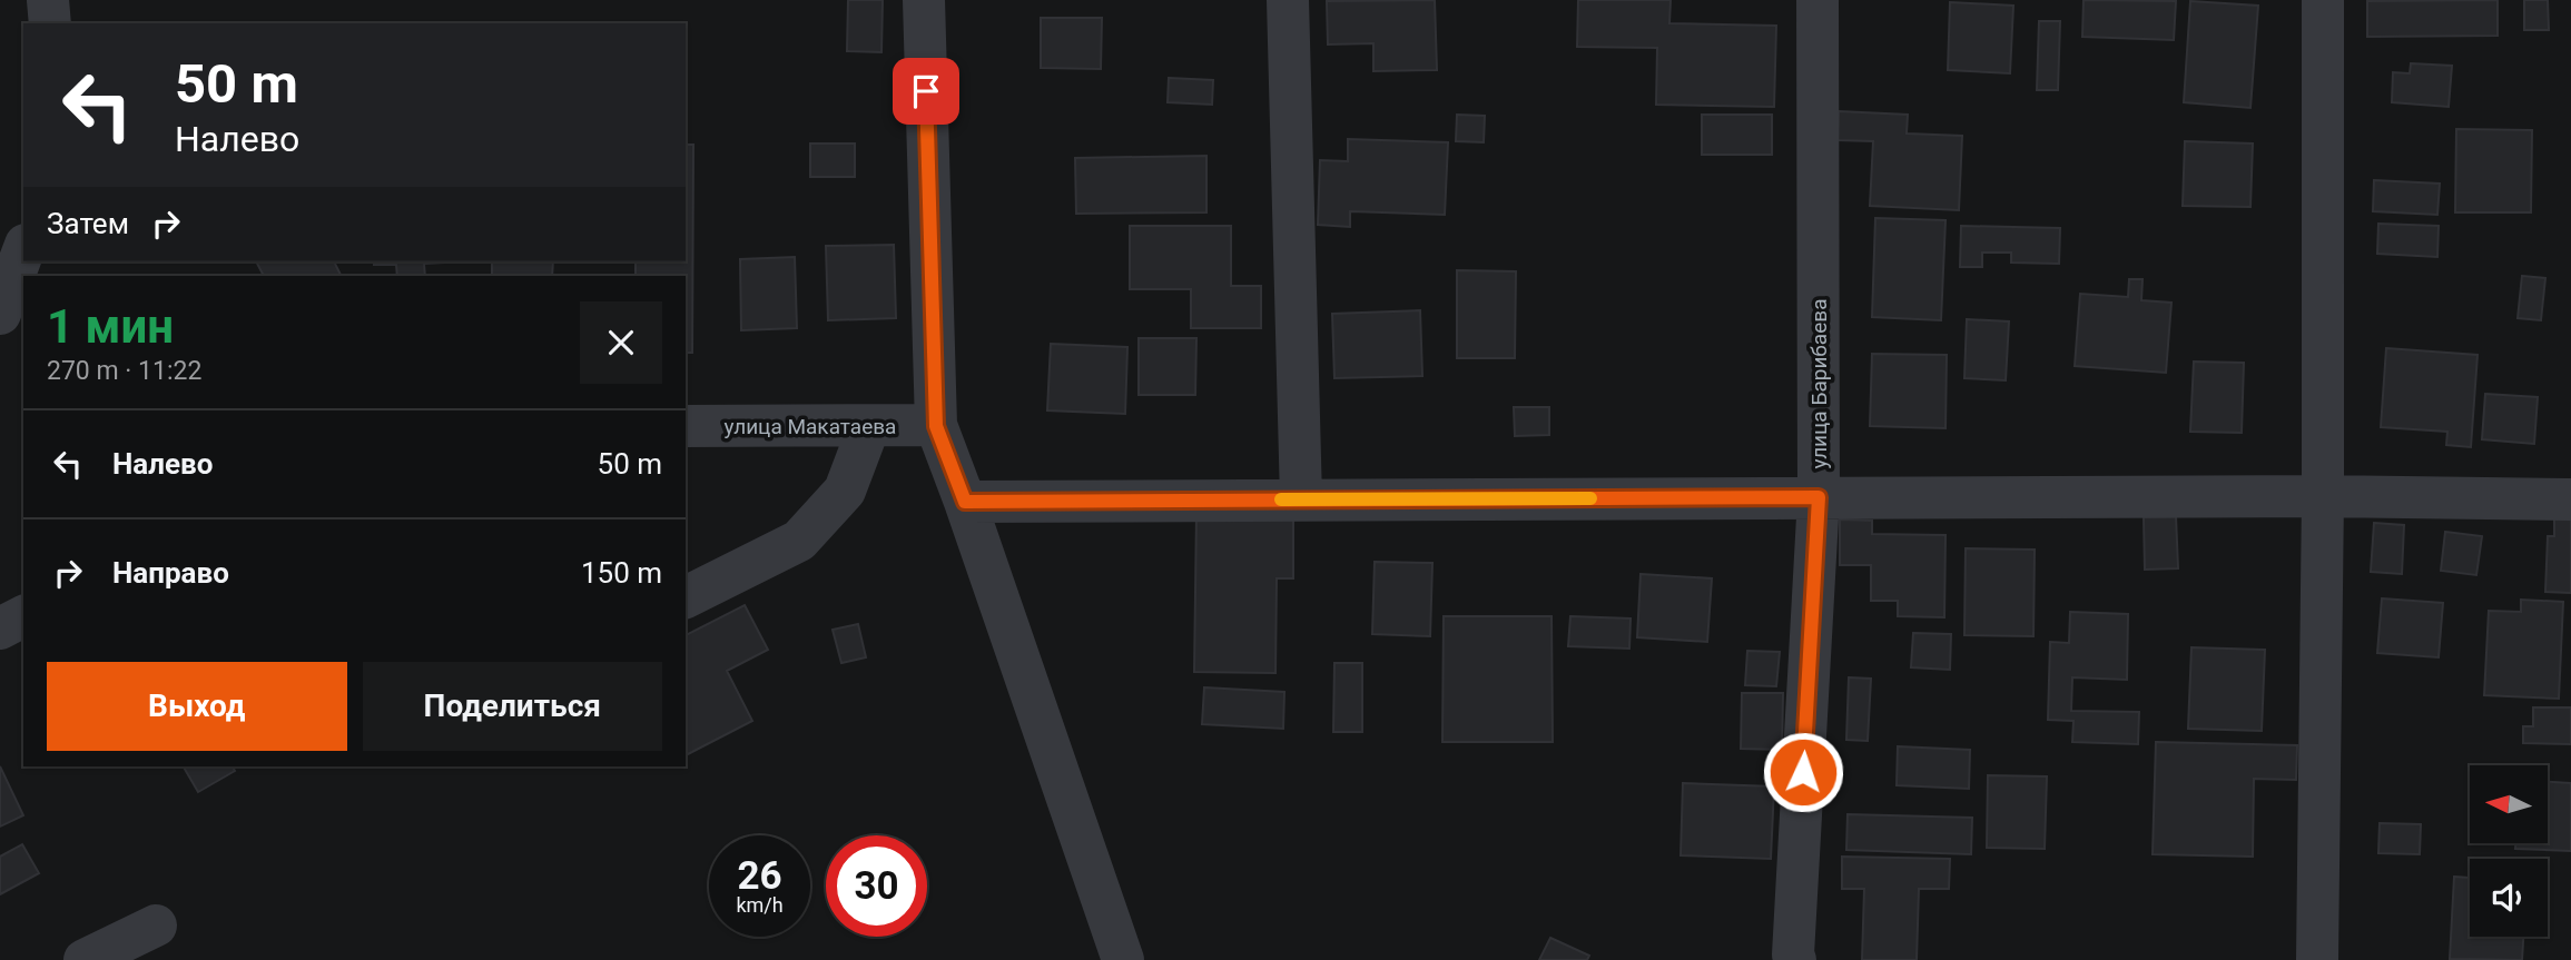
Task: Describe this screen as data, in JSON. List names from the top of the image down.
{
  "streets": {
    "street": ["улица Барибаева", "улица Макатаева"]
  },
  "north": "left",
  "page": {
    "turn": ["50 m", "Налево"],
    "then": "Затем",
    "heading": ["1 мин", "270 m · 11:22"],
    "list": [
      {
        "name": "Налево",
        "value": "50 m"
      },
      {
        "name": "Направо",
        "value": "150 m"
      }
    ],
    "buttons": ["Выход", "Поделиться"],
    "speed": "26 km/h",
    "limit": "30"
  }
}
